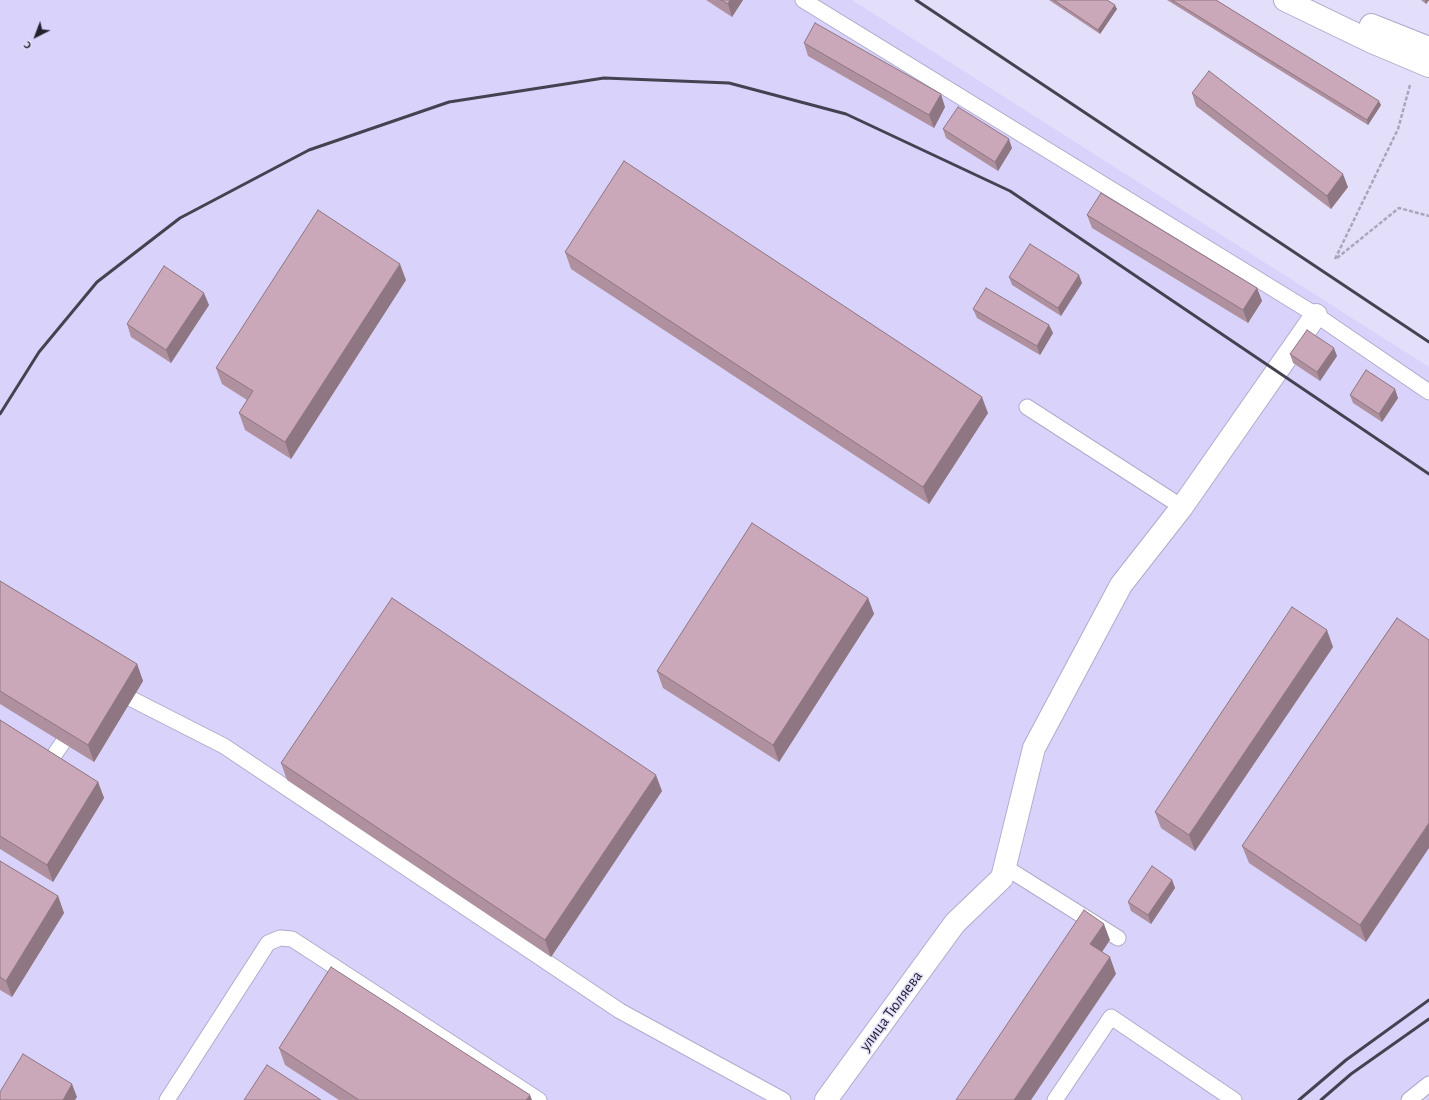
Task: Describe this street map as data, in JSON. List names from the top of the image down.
{
  "streets": {
    "street": ["улица Тюляева"]
  },
  "north": "bottom left"
}
